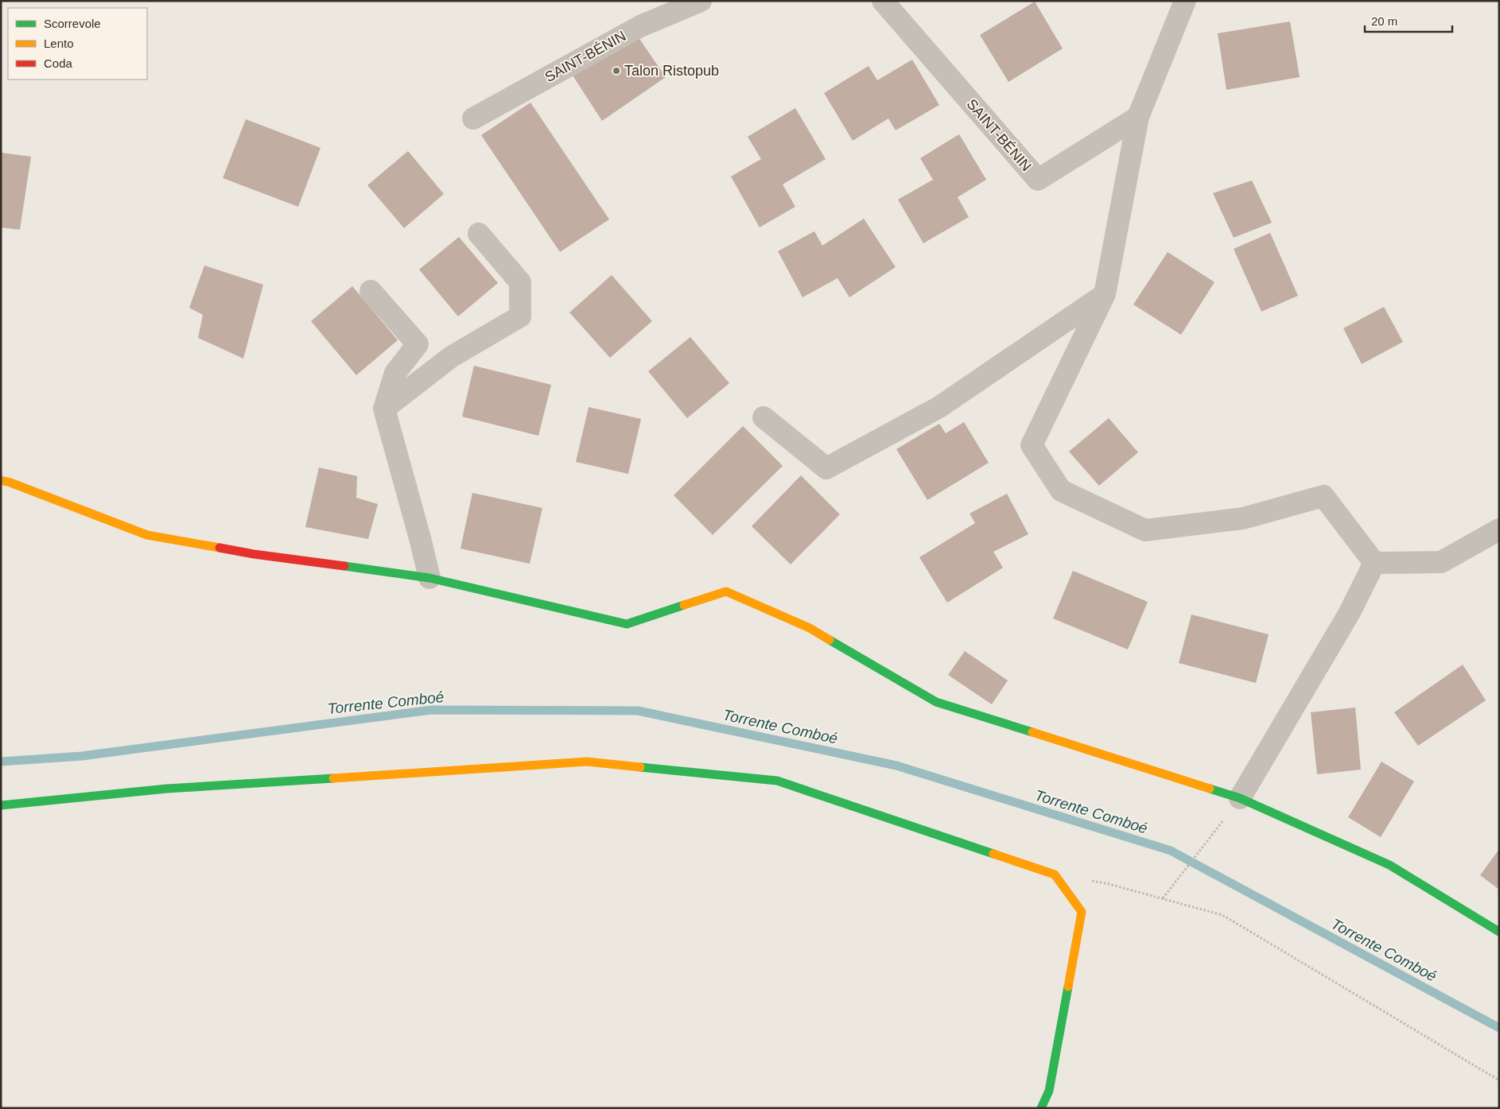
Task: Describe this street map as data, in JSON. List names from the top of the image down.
{
  "streets": {
    "street": ["SAINT-BÉNIN"]
  },
  "water": ["Torrente Comboé"],
  "places": ["Talon Ristopub"],
  "legend": ["Scorrevole", "Lento", "Coda"],
  "scale_bar": "20 m"
}
